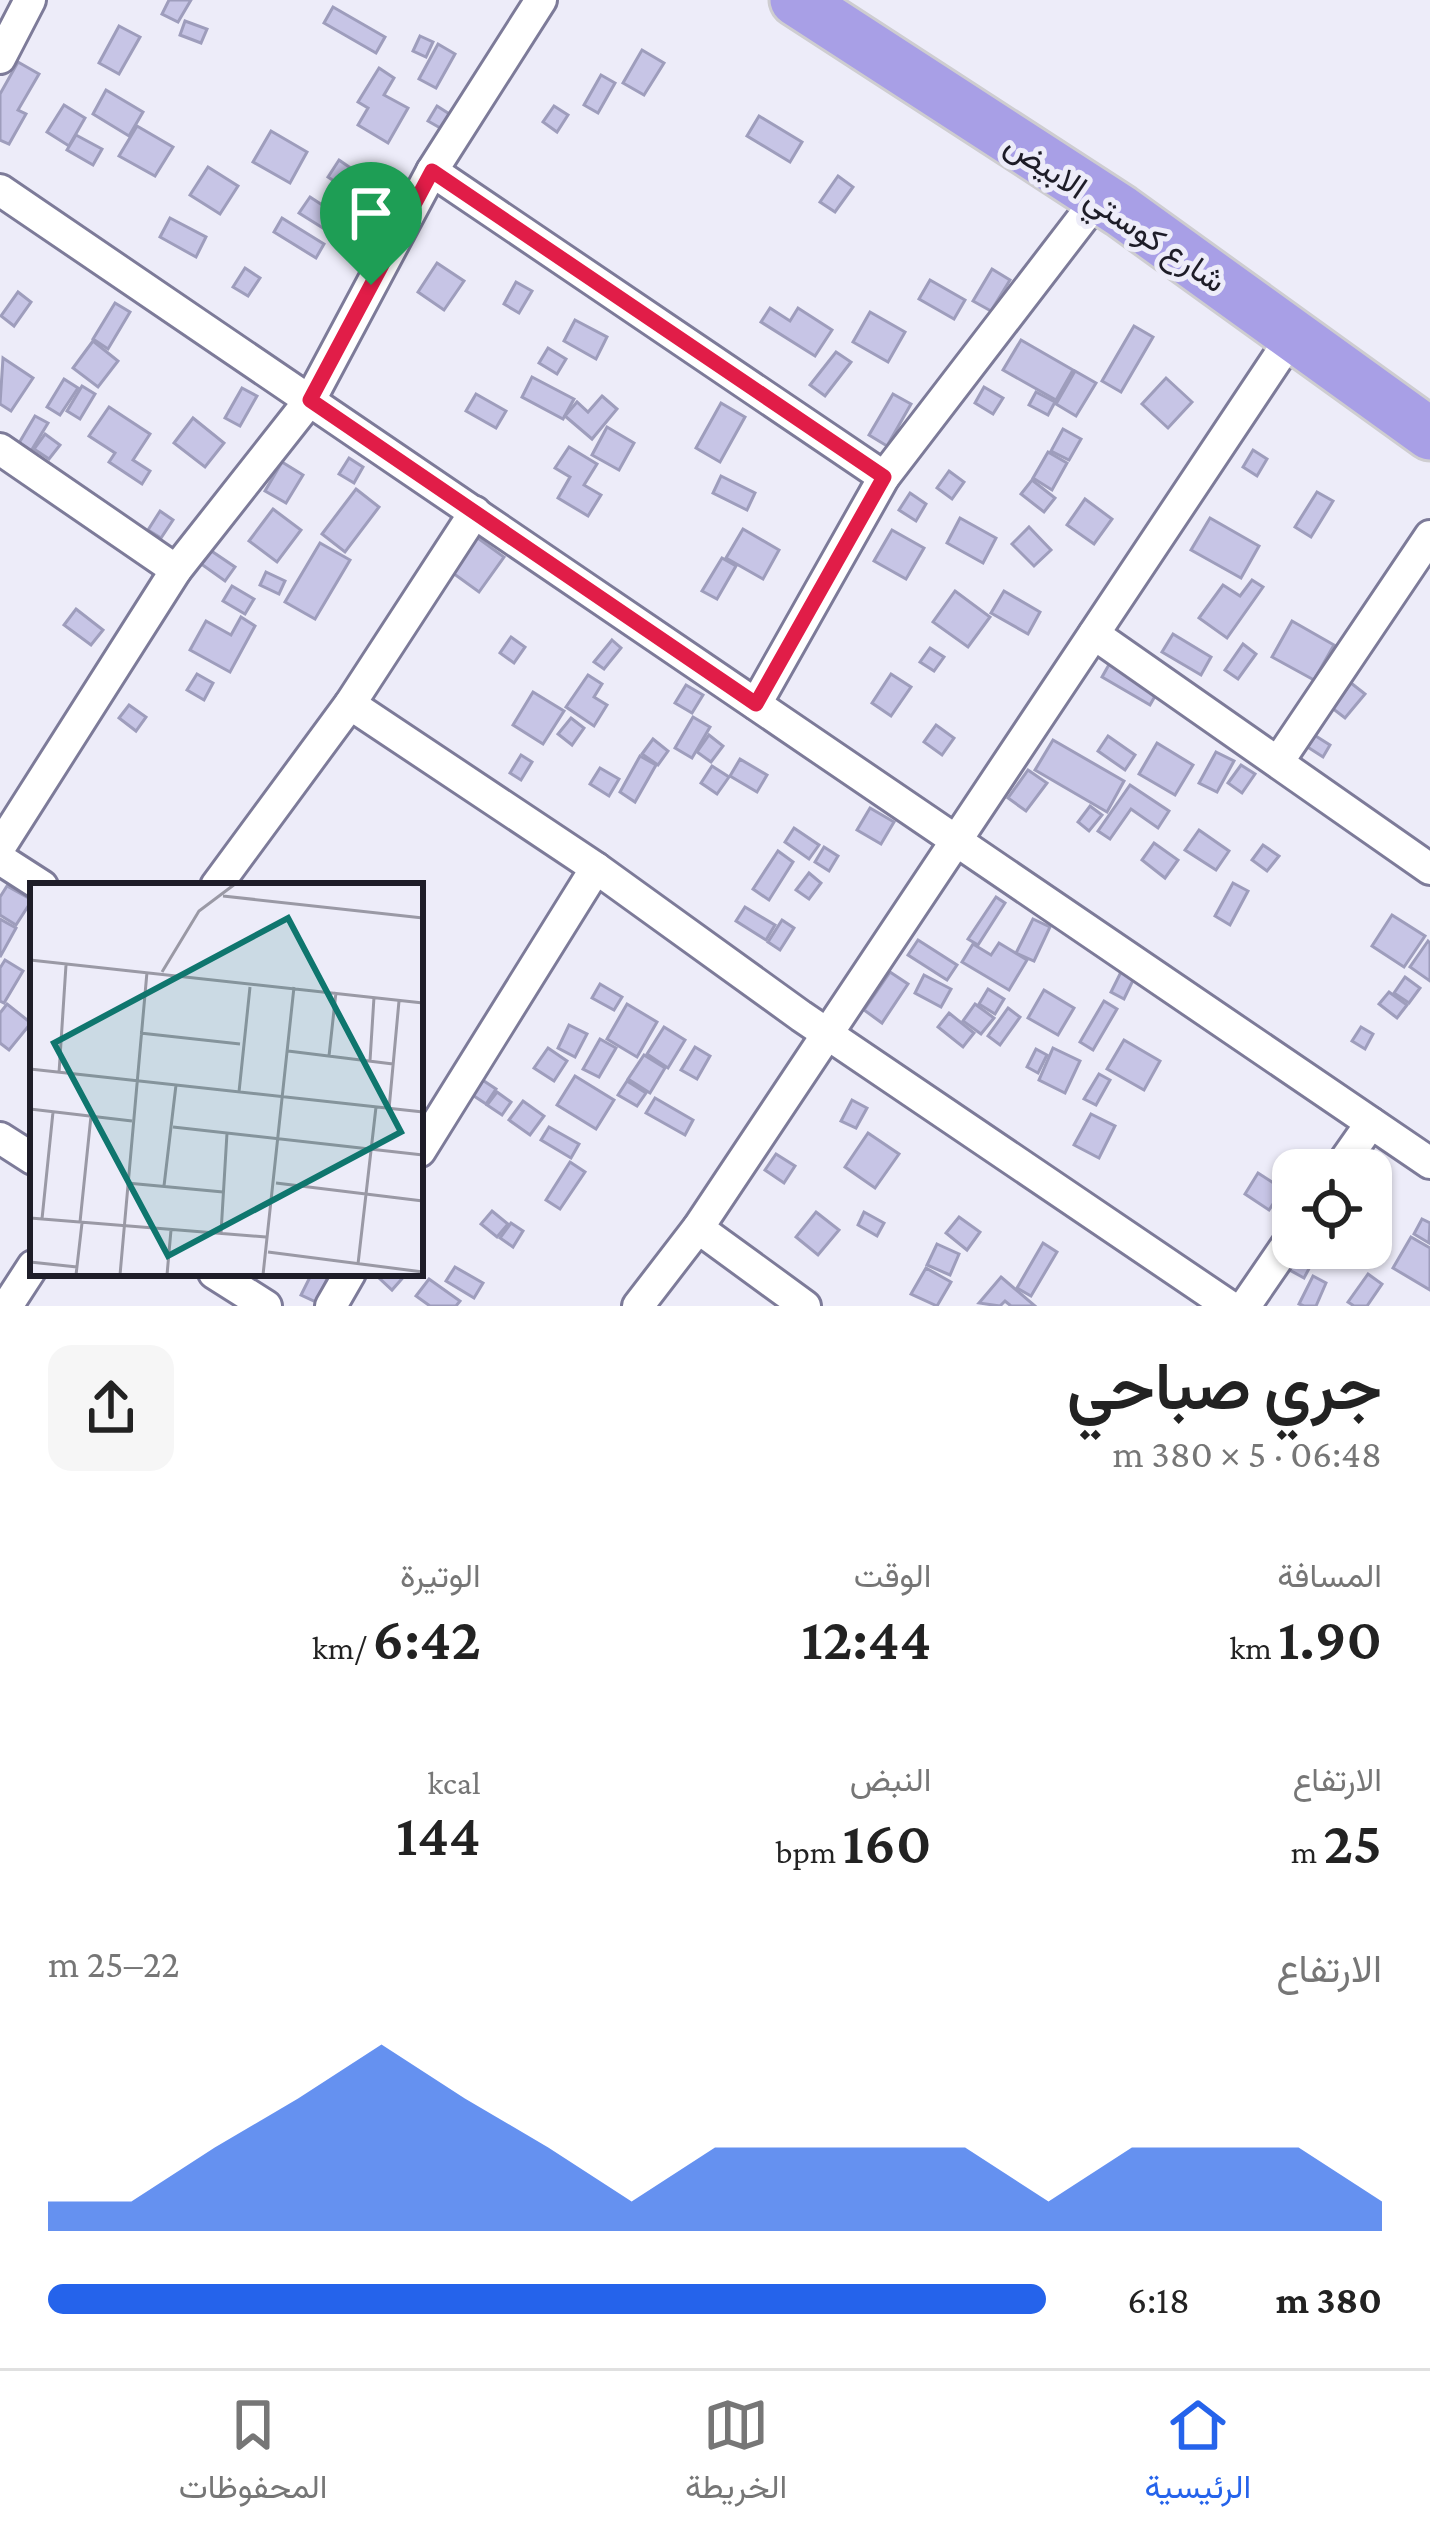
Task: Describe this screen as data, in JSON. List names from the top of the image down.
{
  "streets": {
    "highway": ["شارع كوستي الابيض"]
  },
  "page": {
    "heading": ["جري صباحي", "06:48 · 5 × 380 m"],
    "stats": [
      ["المسافة", "1.90 km"],
      ["الوقت", "12:44"],
      ["الوتيرة", "6:42 /km"],
      ["الارتفاع", "25 m"],
      ["النبض", "160 bpm"],
      ["kcal", "144"]
    ],
    "chart": ["الارتفاع", "22–25 m"],
    "list": [
      {
        "name": "380 m",
        "note": "6:18"
      }
    ],
    "tabs": ["الرئيسية", "الخريطة", "المحفوظات"]
  }
}
